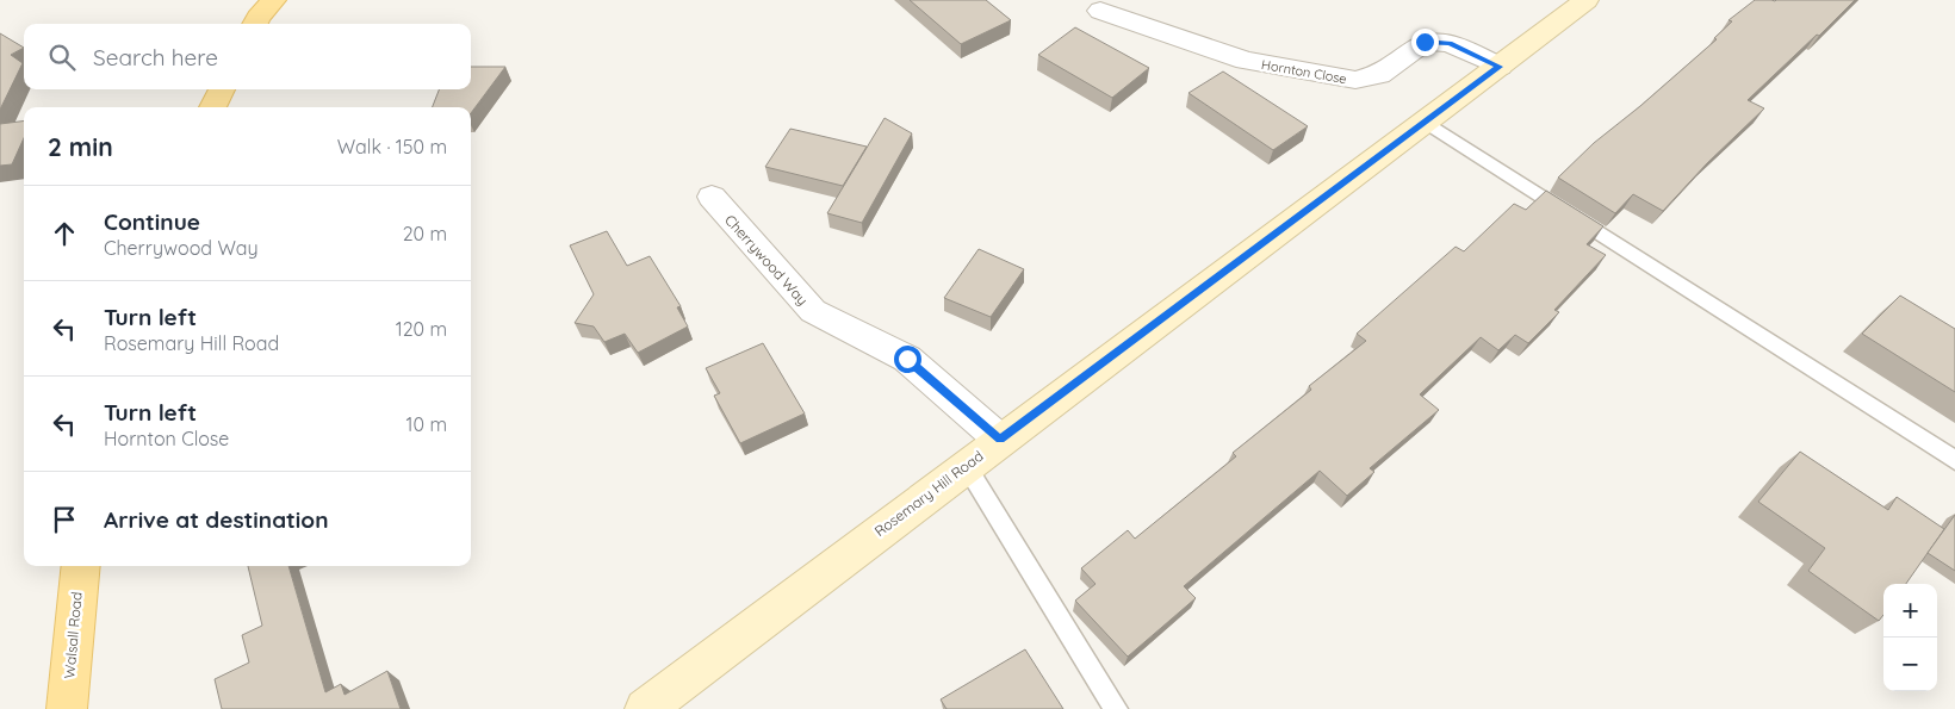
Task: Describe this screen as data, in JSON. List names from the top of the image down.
{
  "streets": {
    "main road": ["Rosemary Hill Road", "Walsall Road"],
    "street": ["Hornton Close", "Cherrywood Way"]
  },
  "crossings": [
    ["Hornton Close", "Rosemary Hill Road"],
    ["Cherrywood Way", "Rosemary Hill Road"]
  ],
  "page": {
    "search": "Search here",
    "heading": ["2 min", "Walk · 150 m"],
    "list": [
      ["Continue", "Cherrywood Way", "20 m"],
      ["Turn left", "Rosemary Hill Road", "120 m"],
      ["Turn left", "Hornton Close", "10 m"],
      "Arrive at destination"
    ],
    "map_buttons": ["+", "−"]
  }
}
